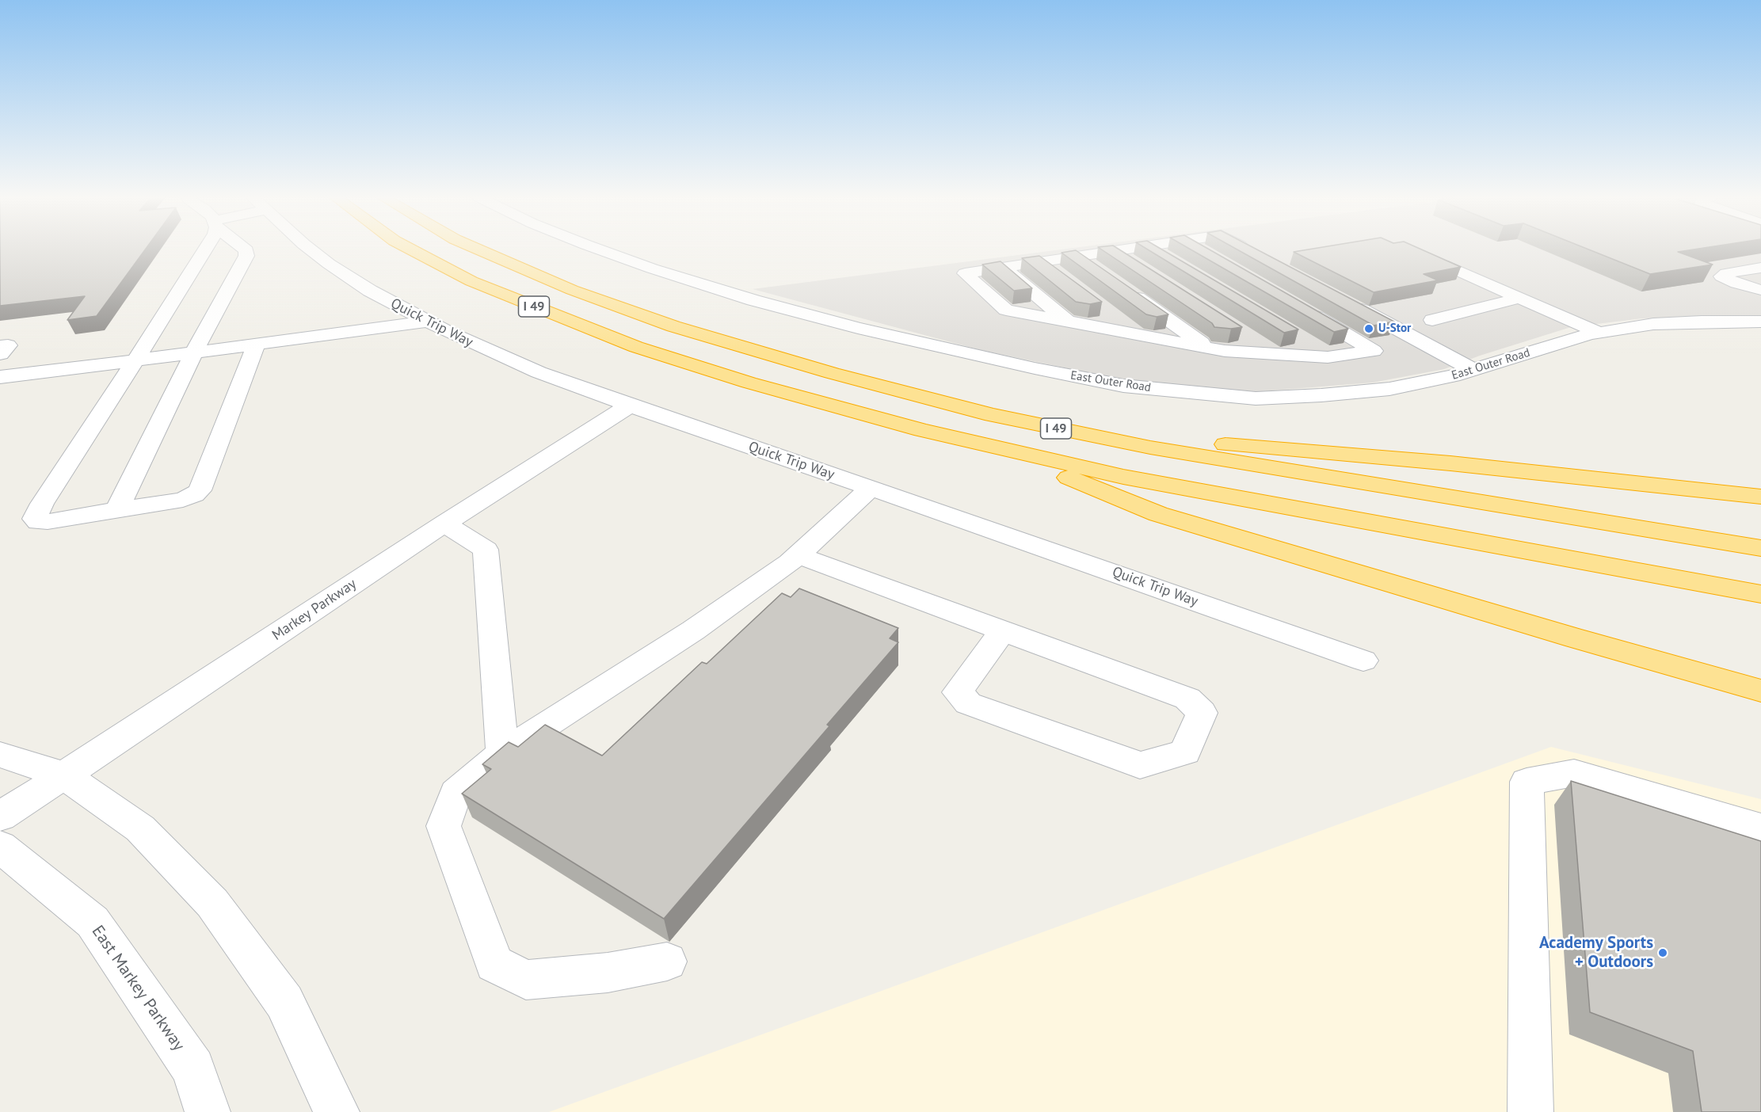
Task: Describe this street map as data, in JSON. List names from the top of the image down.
{
  "streets": {
    "highway": ["I 49"],
    "street": [
      "Quick Trip Way",
      "East Outer Road",
      "Markey Parkway",
      "East Markey Parkway"
    ]
  },
  "crossings": [
    ["Quick Trip Way", "Markey Parkway"]
  ],
  "places": ["U-Stor", "Academy Sports + Outdoors"]
}
